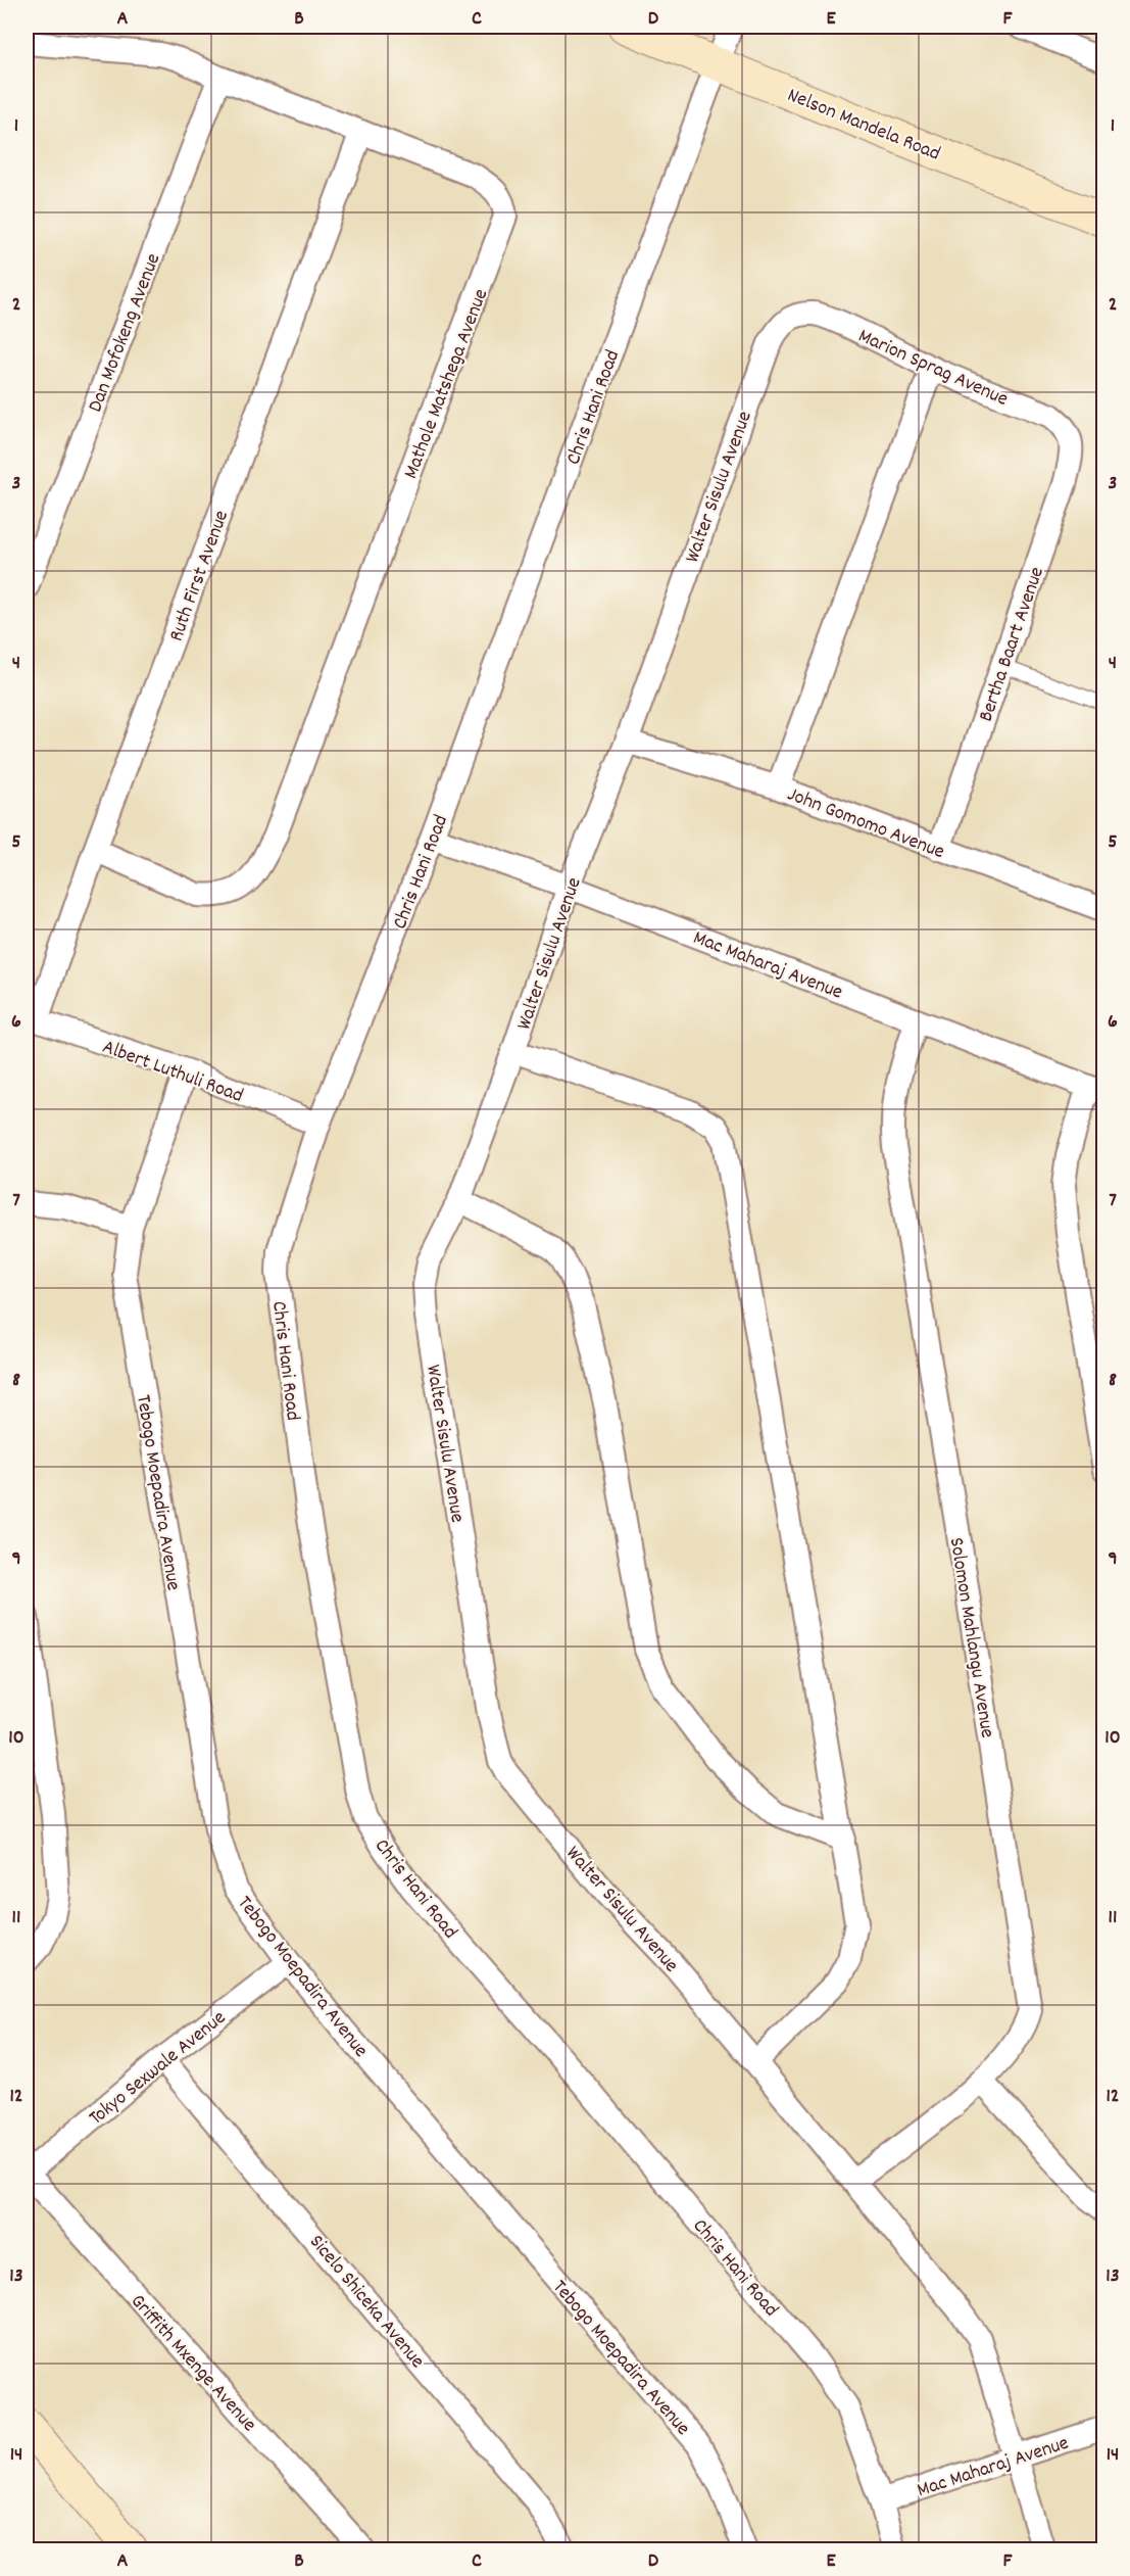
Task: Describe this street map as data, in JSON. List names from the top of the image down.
{
  "streets": {
    "street": [
      "Nelson Mandela Road",
      "Dan Mofokeng Avenue",
      "Marion Sprag Avenue",
      "Mathole Matshega Avenue",
      "Chris Hani Road",
      "Walter Sisulu Avenue",
      "Ruth First Avenue",
      "Bertha Baart Avenue",
      "John Gomomo Avenue",
      "Mac Maharaj Avenue",
      "Albert Luthuli Road",
      "Tebogo Moepadira Avenue",
      "Solomon Mahlangu Avenue",
      "Tokyo Sexwale Avenue",
      "Sicelo Shiceka Avenue",
      "Griffith Mxenge Avenue"
    ]
  },
  "crossings": [
    ["Nelson Mandela Road", "Chris Hani Road"],
    ["Dan Mofokeng Avenue", "Mathole Matshega Avenue"],
    ["Marion Sprag Avenue", "Walter Sisulu Avenue"],
    ["Marion Sprag Avenue", "Bertha Baart Avenue"],
    ["Mathole Matshega Avenue", "Ruth First Avenue"],
    ["Chris Hani Road", "Mac Maharaj Avenue"],
    ["Chris Hani Road", "Albert Luthuli Road"],
    ["Walter Sisulu Avenue", "John Gomomo Avenue"],
    ["Walter Sisulu Avenue", "Mac Maharaj Avenue"],
    ["Walter Sisulu Avenue", "Solomon Mahlangu Avenue"],
    ["Ruth First Avenue", "Albert Luthuli Road"],
    ["Bertha Baart Avenue", "John Gomomo Avenue"],
    ["Mac Maharaj Avenue", "Solomon Mahlangu Avenue"],
    ["Albert Luthuli Road", "Tebogo Moepadira Avenue"],
    ["Tebogo Moepadira Avenue", "Tokyo Sexwale Avenue"],
    ["Tokyo Sexwale Avenue", "Sicelo Shiceka Avenue"],
    ["Tokyo Sexwale Avenue", "Griffith Mxenge Avenue"]
  ],
  "grid": {
    "columns": [
      "A",
      "B",
      "C",
      "D",
      "E",
      "F"
    ],
    "rows": [
      "1",
      "2",
      "3",
      "4",
      "5",
      "6",
      "7",
      "8",
      "9",
      "10",
      "11",
      "12",
      "13",
      "14"
    ]
  }
}
